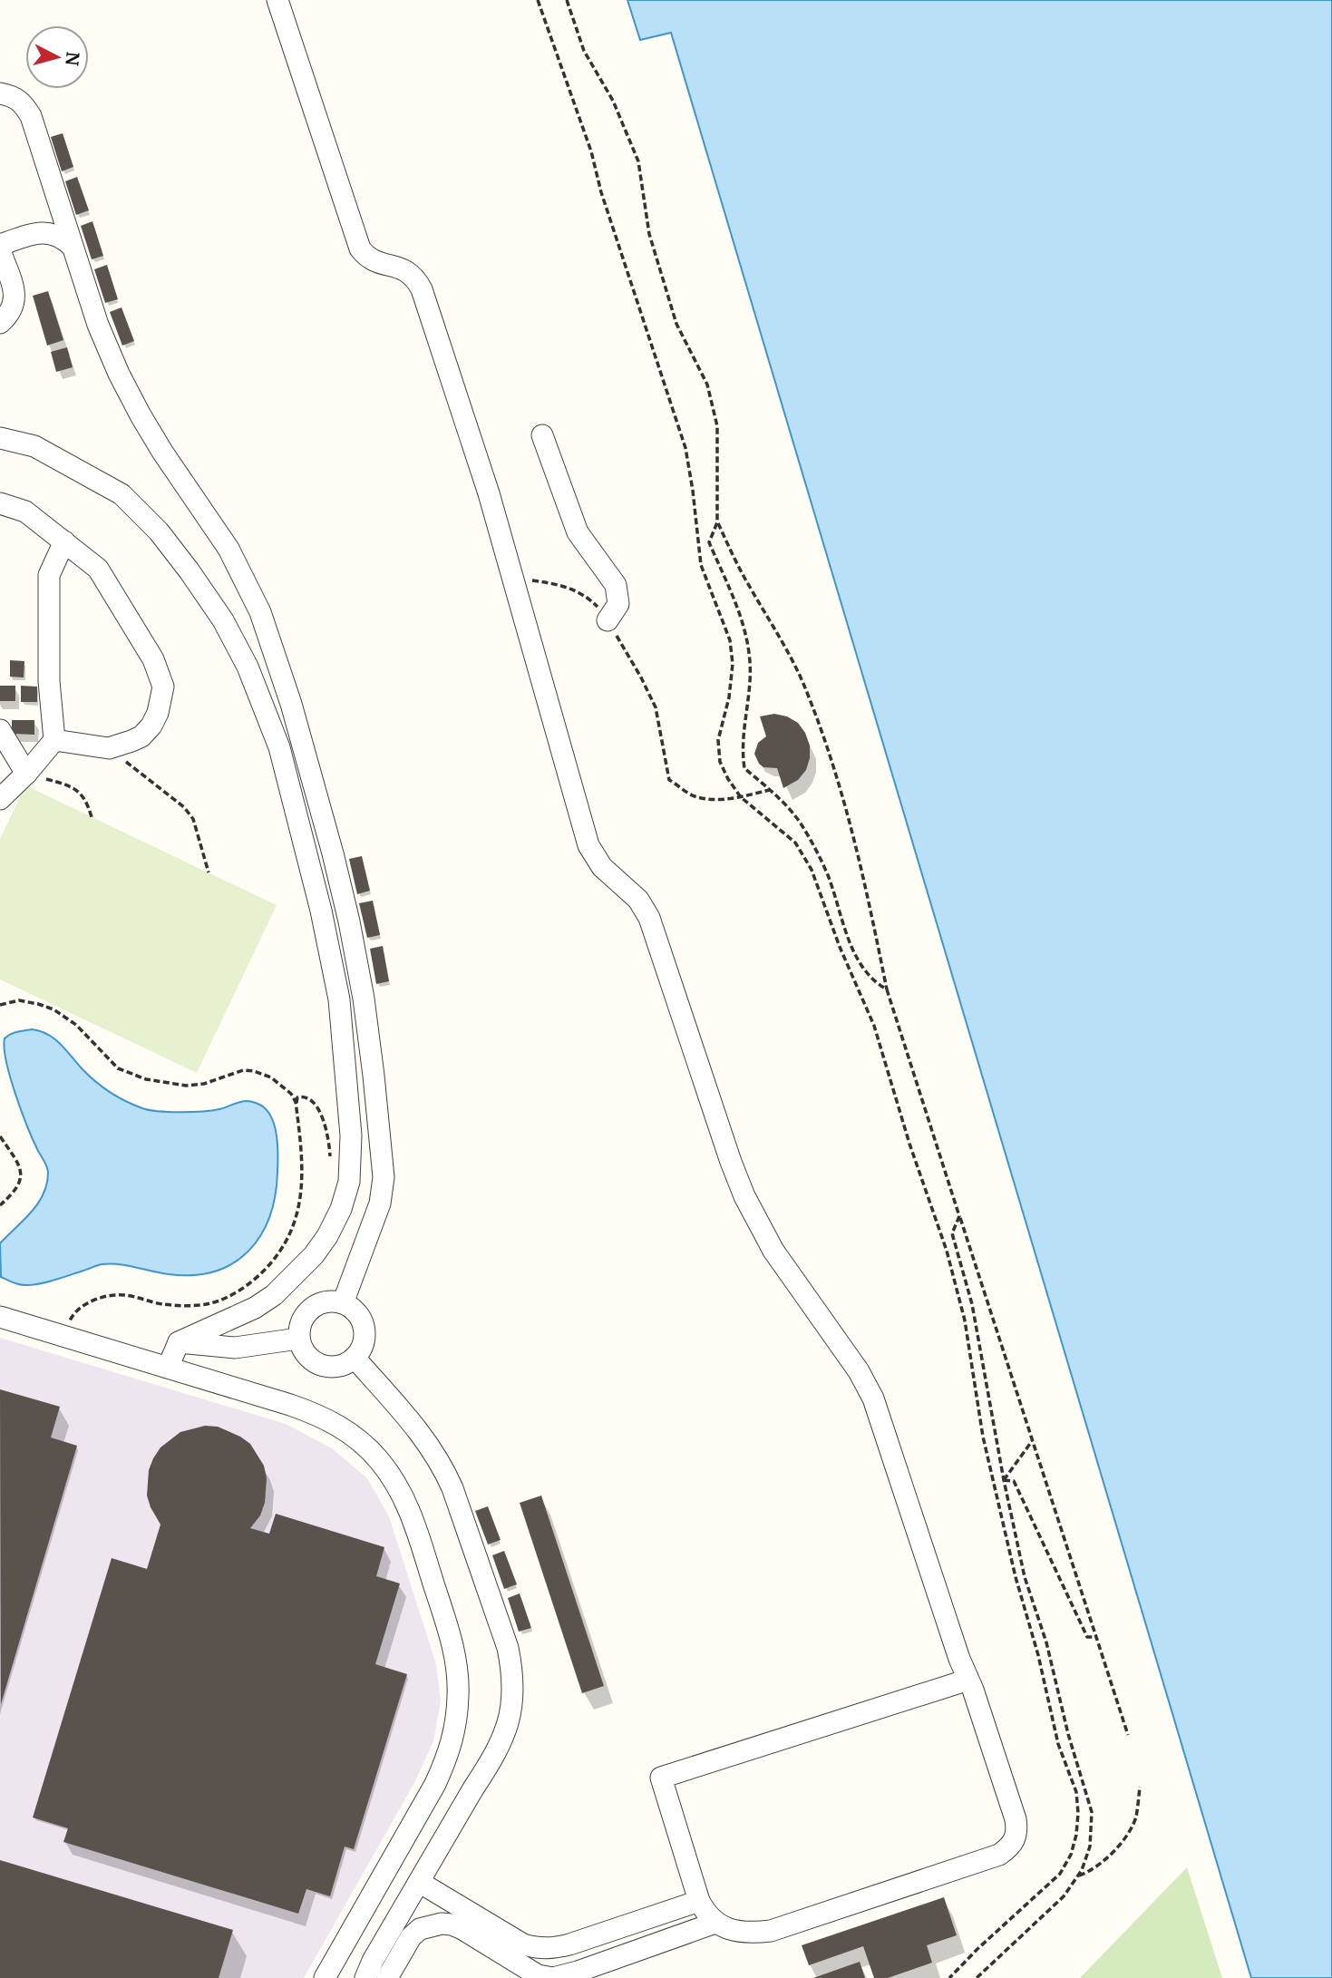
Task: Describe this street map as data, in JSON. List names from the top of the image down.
{
  "north": "right"
}
